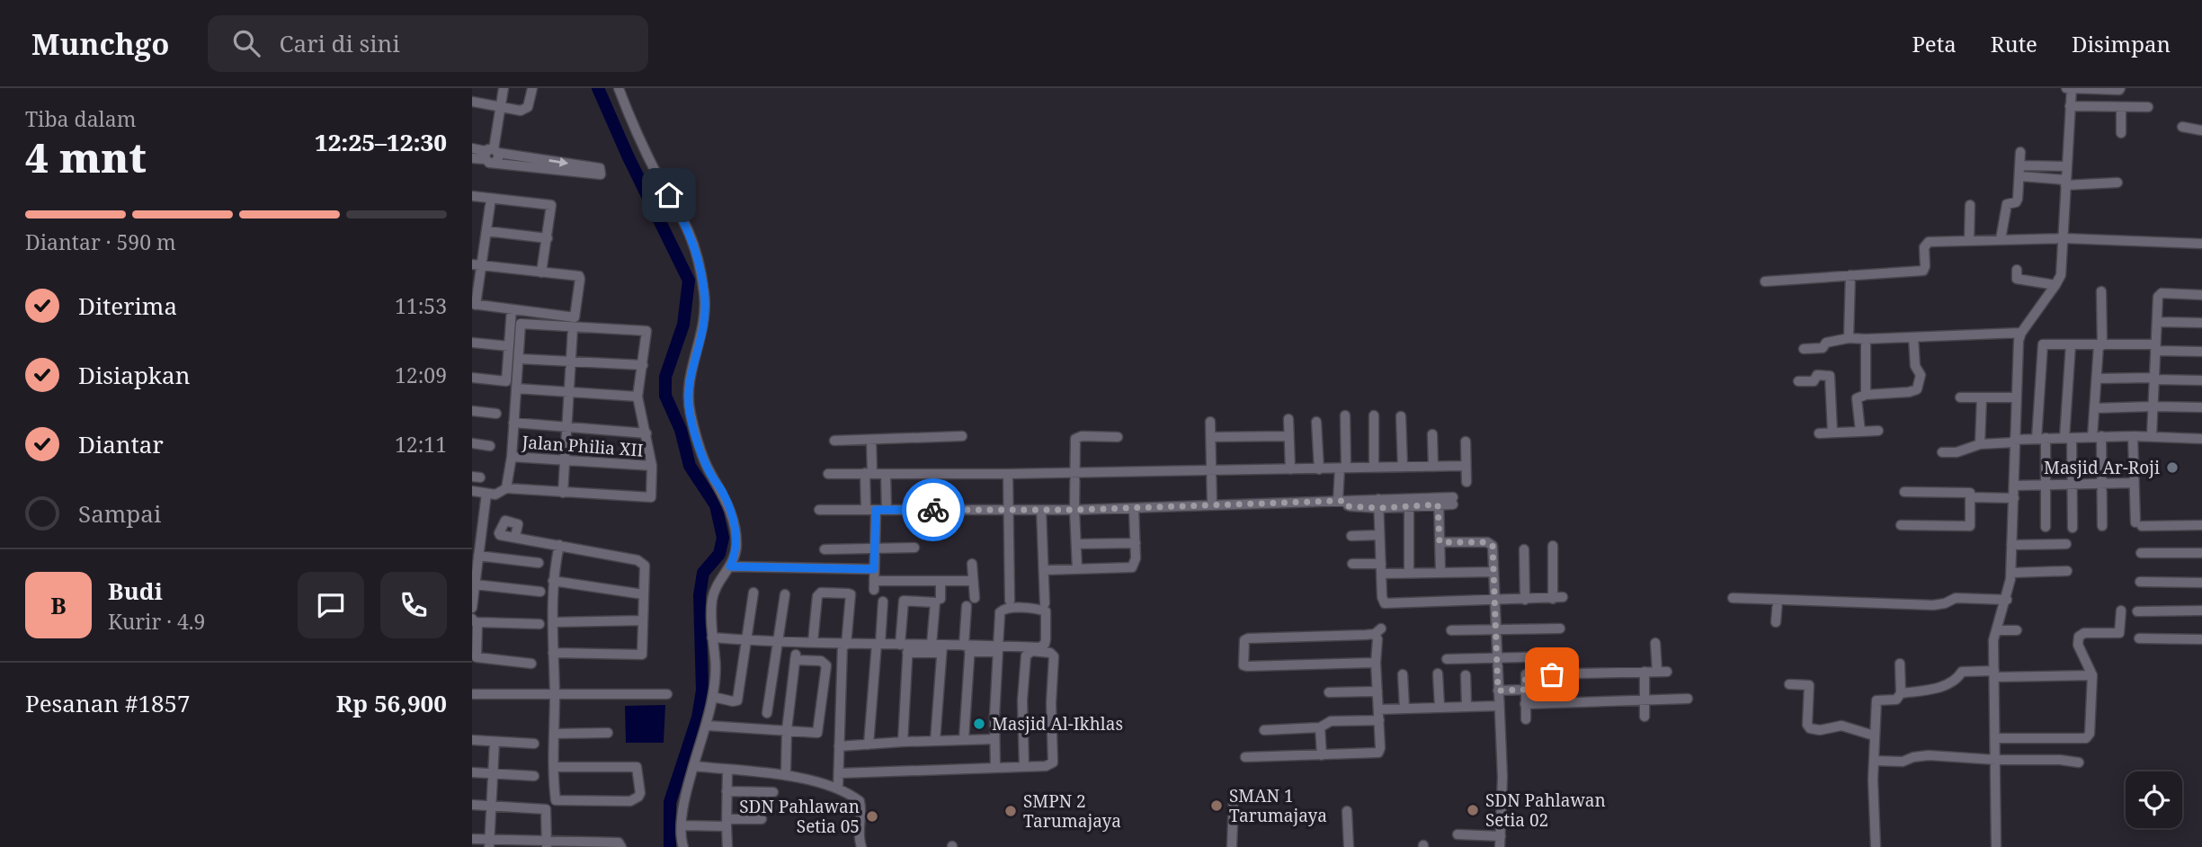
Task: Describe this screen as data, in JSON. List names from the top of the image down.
{
  "streets": {
    "street": ["Jalan Philia XII"]
  },
  "places": [
    "Masjid Ar-Roji",
    "Masjid Al-Ikhlas",
    "SMAN 1 Tarumajaya",
    "SDN Pahlawan Setia 02",
    "SMPN 2 Tarumajaya",
    "SDN Pahlawan Setia 05"
  ],
  "page": {
    "header": "Munchgo",
    "search": "Cari di sini",
    "nav": ["Peta", "Rute", "Disimpan"],
    "heading": ["4 mnt", "Tiba dalam", "12:25–12:30"],
    "panel": [
      "Budi",
      "Kurir · 4.9",
      "Pesanan #1857",
      "Rp 56,900"
    ],
    "bar": "Diantar · 590 m",
    "list": [
      ["Diterima", "11:53"],
      ["Disiapkan", "12:09"],
      ["Diantar", "12:11"],
      "Sampai"
    ],
    "round": "B"
  }
}
